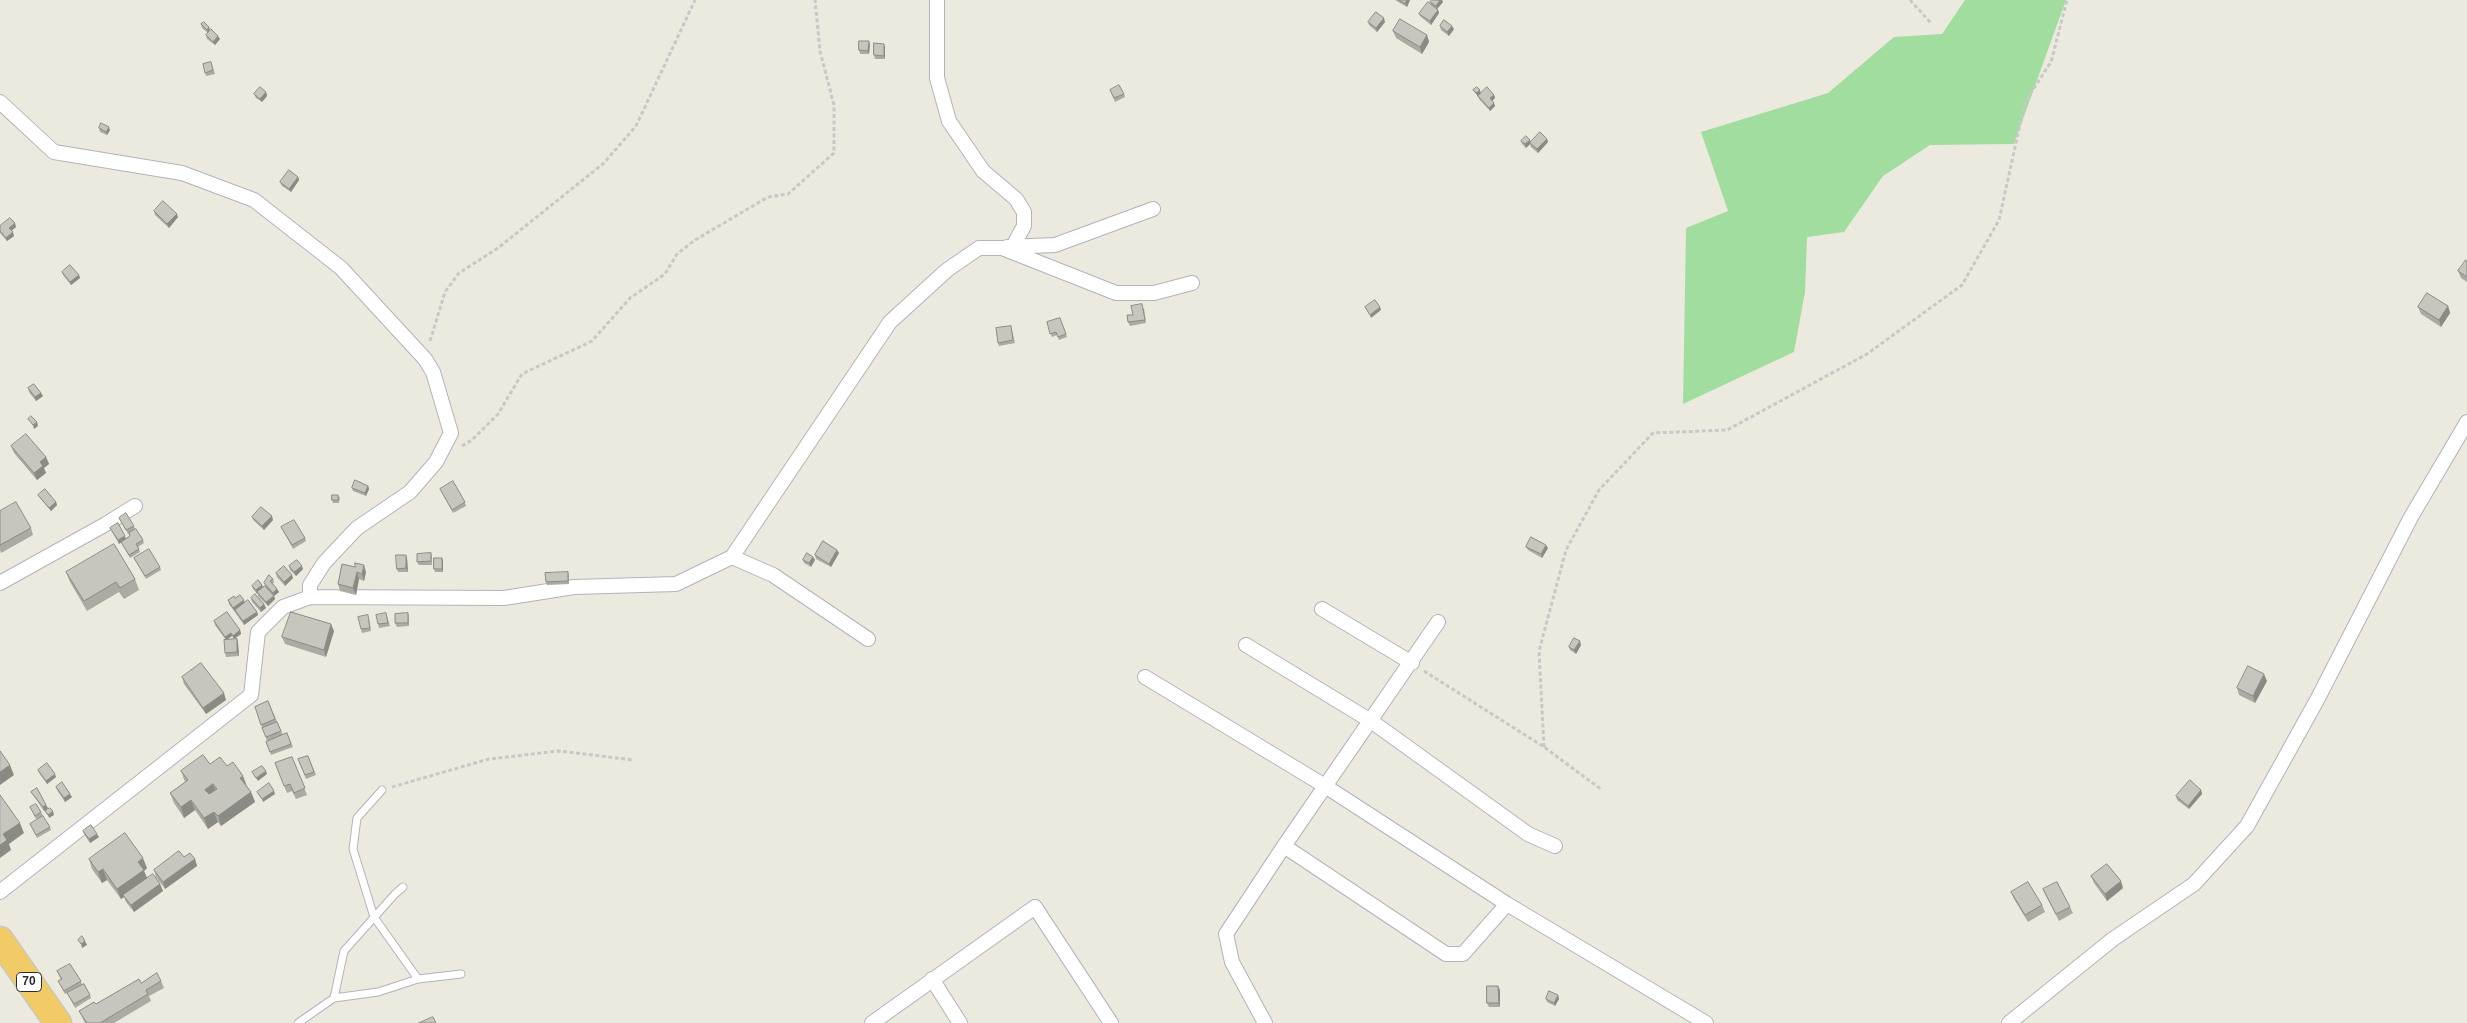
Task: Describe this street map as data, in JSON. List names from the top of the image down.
{
  "streets": {
    "highway": ["70"]
  }
}
